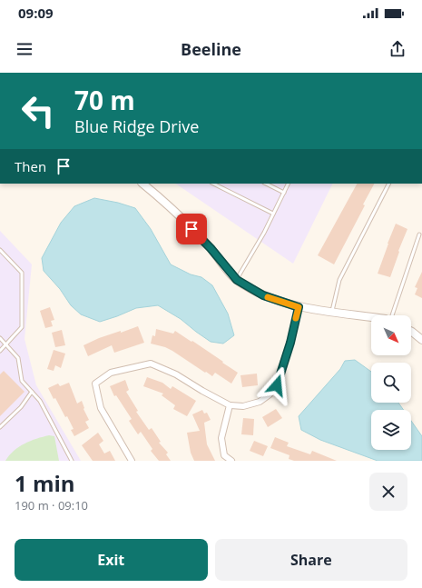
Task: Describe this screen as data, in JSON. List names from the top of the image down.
{
  "north": "bottom right",
  "page": {
    "status": "09:09",
    "header": "Beeline",
    "turn": ["70 m", "Blue Ridge Drive"],
    "then": "Then",
    "heading": ["1 min", "190 m · 09:10"],
    "buttons": ["Exit", "Share"]
  }
}
